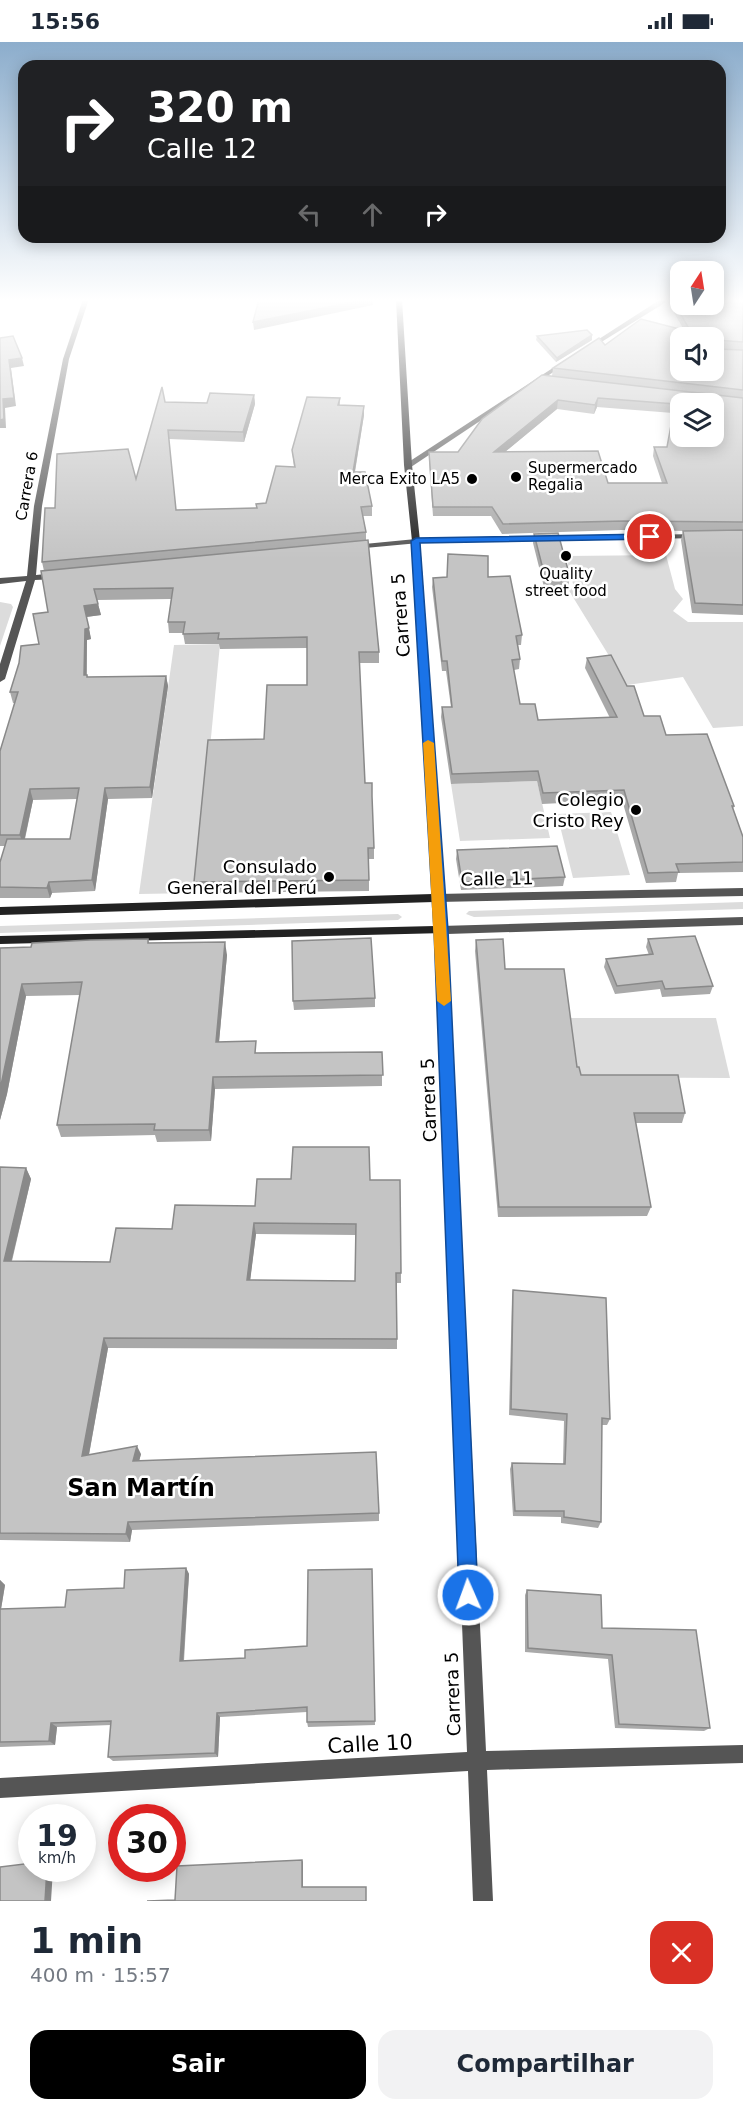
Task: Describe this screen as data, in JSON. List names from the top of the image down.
{
  "streets": {
    "street": [
      "Carrera 6",
      "Carrera 5",
      "Calle 11",
      "Calle 10"
    ]
  },
  "crossings": [
    ["Carrera 5", "Calle 11"],
    ["Carrera 5", "Calle 10"]
  ],
  "districts": ["San Martín"],
  "places": [
    "Supermercado Regalia",
    "Merca Exito LA5",
    "Quality street food",
    "Colegio Cristo Rey",
    "Consulado General del Perú"
  ],
  "north": "top",
  "page": {
    "status": "15:56",
    "turn": ["320 m", "Calle 12"],
    "speed": "19 km/h",
    "limit": "30",
    "heading": ["1 min", "400 m · 15:57"],
    "buttons": ["Sair", "Compartilhar"]
  }
}
